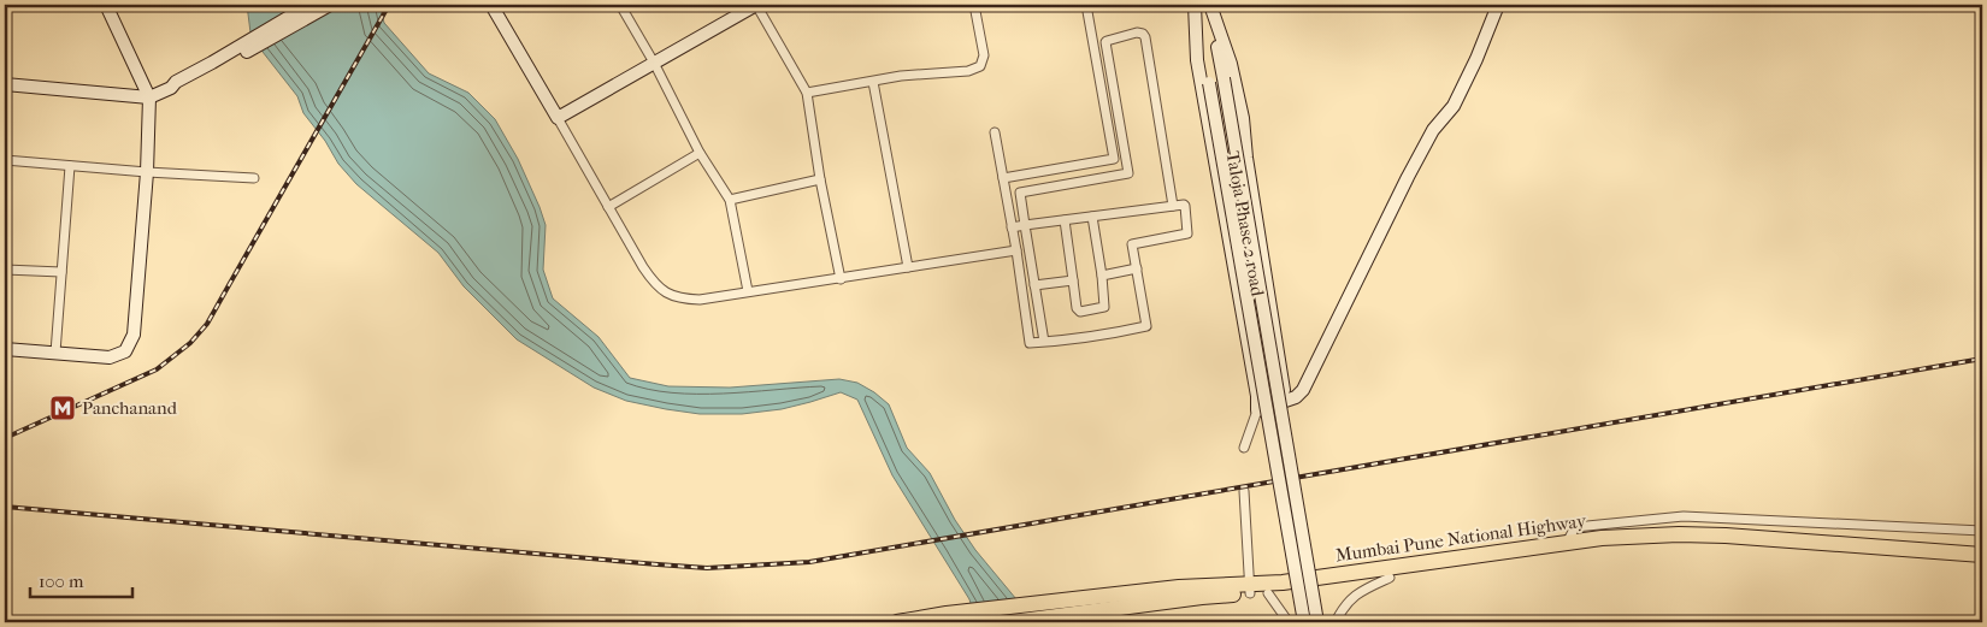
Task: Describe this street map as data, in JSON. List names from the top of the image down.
{
  "streets": {
    "highway": ["Mumbai Pune National Highway"],
    "street": ["Taloja Phase 2 road"]
  },
  "places": {
    "metro station": ["Panchanand"]
  },
  "scale_bar": "100 m"
}
